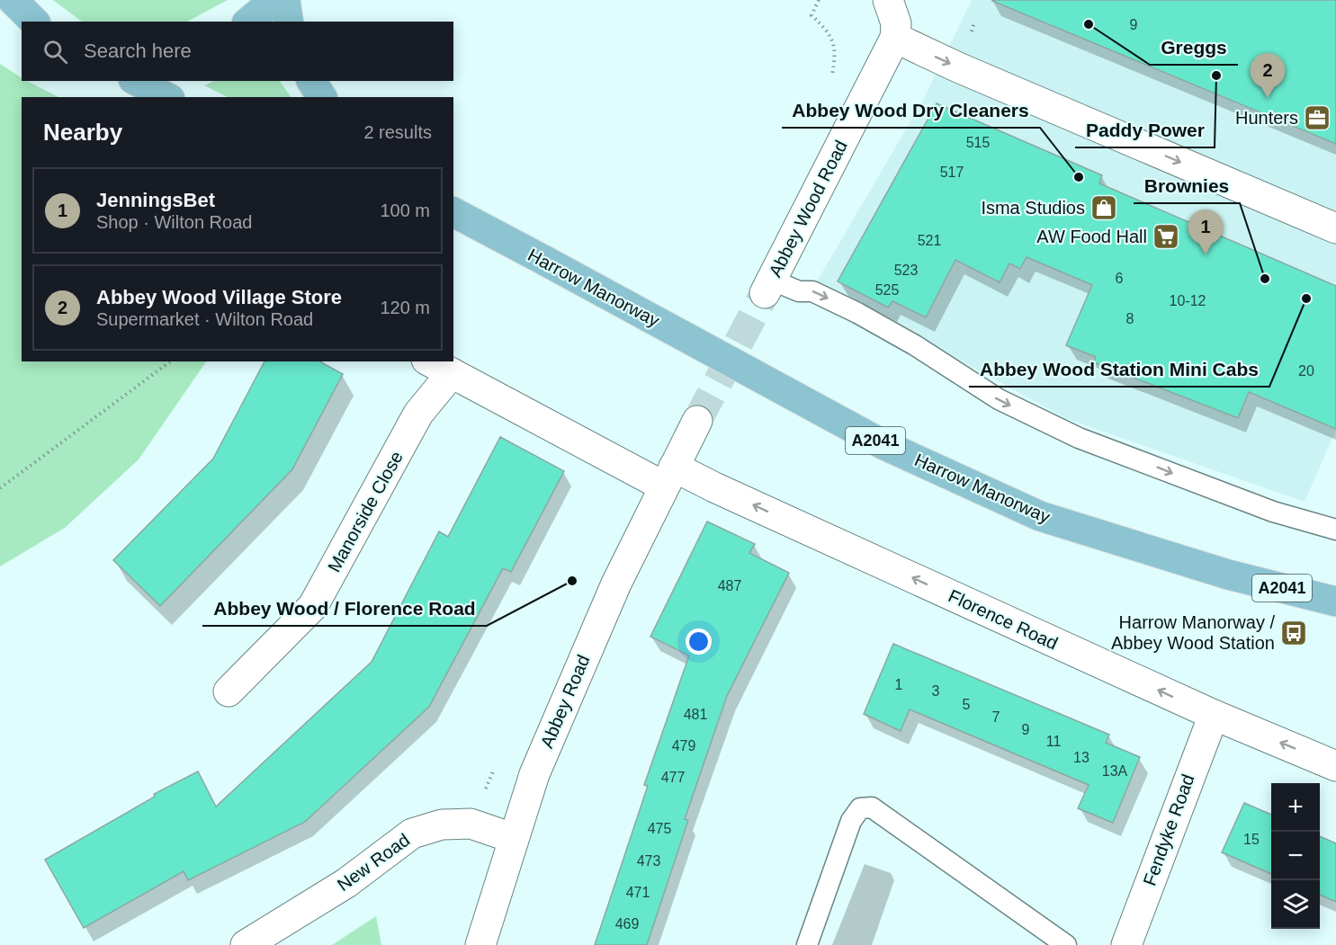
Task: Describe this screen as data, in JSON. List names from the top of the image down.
{
  "streets": {
    "main road": ["Harrow Manorway", "A2041"],
    "street": [
      "Abbey Wood Road",
      "Manorside Close",
      "Florence Road",
      "Abbey Road",
      "Fendyke Road",
      "New Road"
    ]
  },
  "crossings": [
    ["Manorside Close", "Florence Road"],
    ["Manorside Close", "Abbey Road"],
    ["Florence Road", "Abbey Road"],
    ["Florence Road", "Fendyke Road"],
    ["Abbey Road", "New Road"]
  ],
  "one_way": ["Florence Road"],
  "places": {
    "other": [
      "Greggs",
      "Paddy Power",
      "Abbey Wood Dry Cleaners",
      "Brownies",
      "Abbey Wood Station Mini Cabs",
      "Abbey Wood / Florence Road"
    ],
    "office": ["Hunters"],
    "shop": ["Isma Studios"],
    "supermarket": ["AW Food Hall"],
    "bus stop": ["Harrow Manorway / Abbey Wood Station"]
  },
  "house_numbers": [
    "9",
    "515",
    "517",
    "521",
    "523",
    "6",
    "525",
    "10-12",
    "8",
    "20",
    "487",
    "1",
    "3",
    "5",
    "481",
    "7",
    "9",
    "11",
    "479",
    "13",
    "13A",
    "477",
    "475",
    "15",
    "473",
    "471",
    "469"
  ],
  "page": {
    "search": "Search here",
    "pins": ["2", "1"],
    "heading": ["Nearby", "2 results"],
    "list": [
      {
        "mark": "1",
        "name": "JenningsBet",
        "note": "Shop · Wilton Road",
        "value": "100 m"
      },
      {
        "mark": "2",
        "name": "Abbey Wood Village Store",
        "note": "Supermarket · Wilton Road",
        "value": "120 m"
      }
    ],
    "map_buttons": ["+", "−"]
  }
}
